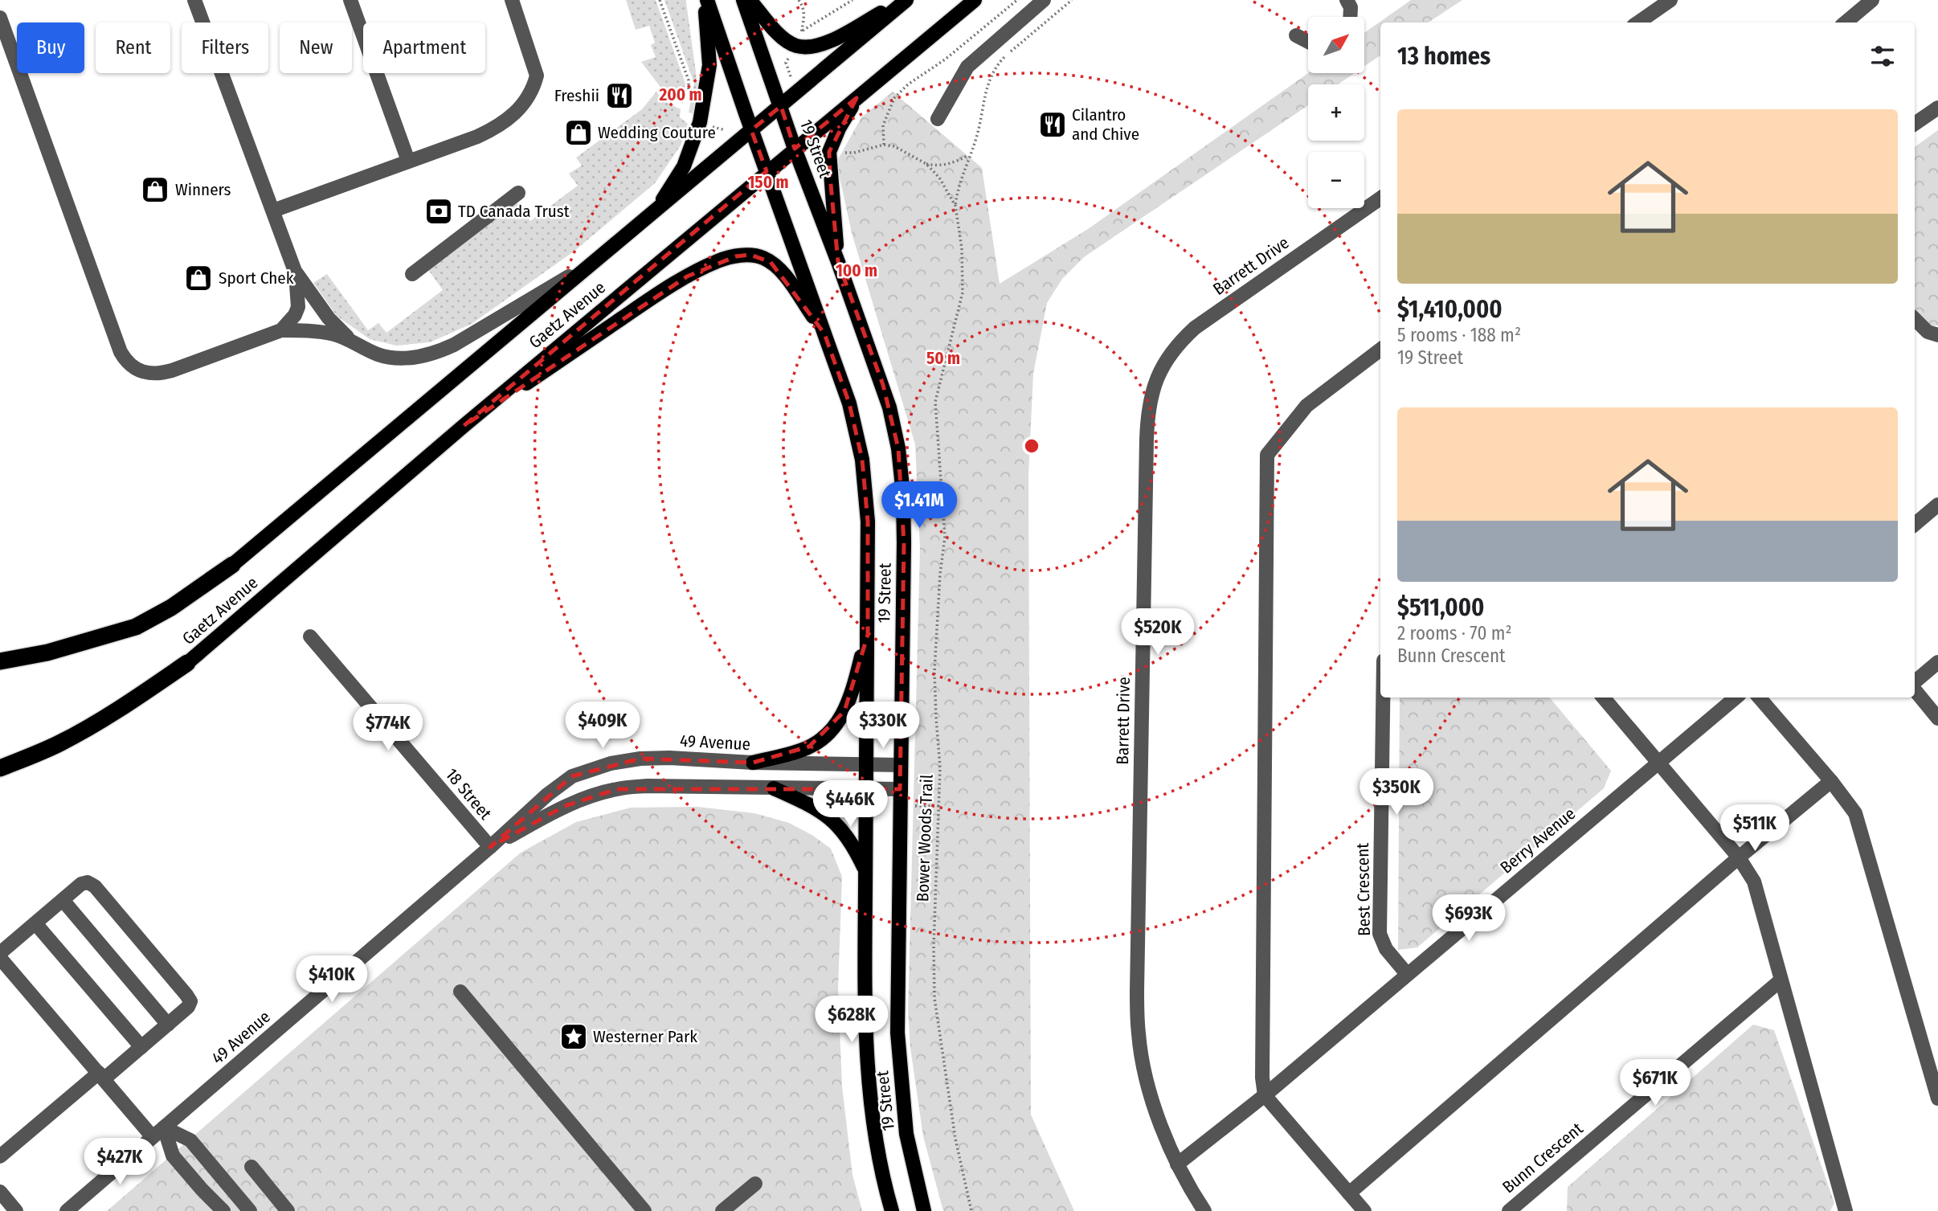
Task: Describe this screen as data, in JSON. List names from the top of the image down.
{
  "streets": {
    "main road": ["19 Street", "Gaetz Avenue"],
    "street": [
      "Barrett Drive",
      "49 Avenue",
      "18 Street",
      "Berry Avenue",
      "Best Crescent",
      "Bunn Crescent"
    ],
    "path": ["Bower Woods Trail"]
  },
  "crossings": [
    ["19 Street", "Gaetz Avenue"],
    ["19 Street", "49 Avenue"],
    ["Barrett Drive", "Berry Avenue"],
    ["49 Avenue", "18 Street"],
    ["Berry Avenue", "Best Crescent"]
  ],
  "places": {
    "restaurant": ["Freshii", "Cilantro and Chive"],
    "shop": ["Wedding Couture", "Winners", "Sport Chek"],
    "bank": ["TD Canada Trust"],
    "place": ["Westerner Park"]
  },
  "north": "top right",
  "page": {
    "map_buttons": ["+", "−"],
    "chip": [
      "Buy",
      "Rent",
      "Filters",
      "New",
      "Apartment"
    ],
    "heading": "13 homes",
    "list": [
      {
        "name": "$1,410,000",
        "note": "5 rooms · 188 m² · 19 Street"
      },
      {
        "name": "$511,000",
        "note": "2 rooms · 70 m² · Bunn Crescent"
      }
    ],
    "price": [
      "$1.41M",
      "$520K",
      "$409K",
      "$330K",
      "$774K",
      "$350K",
      "$446K",
      "$511K",
      "$693K",
      "$410K",
      "$628K",
      "$671K",
      "$427K"
    ]
  },
  "rings": [
    "200 m",
    "150 m",
    "100 m",
    "50 m"
  ]
}
